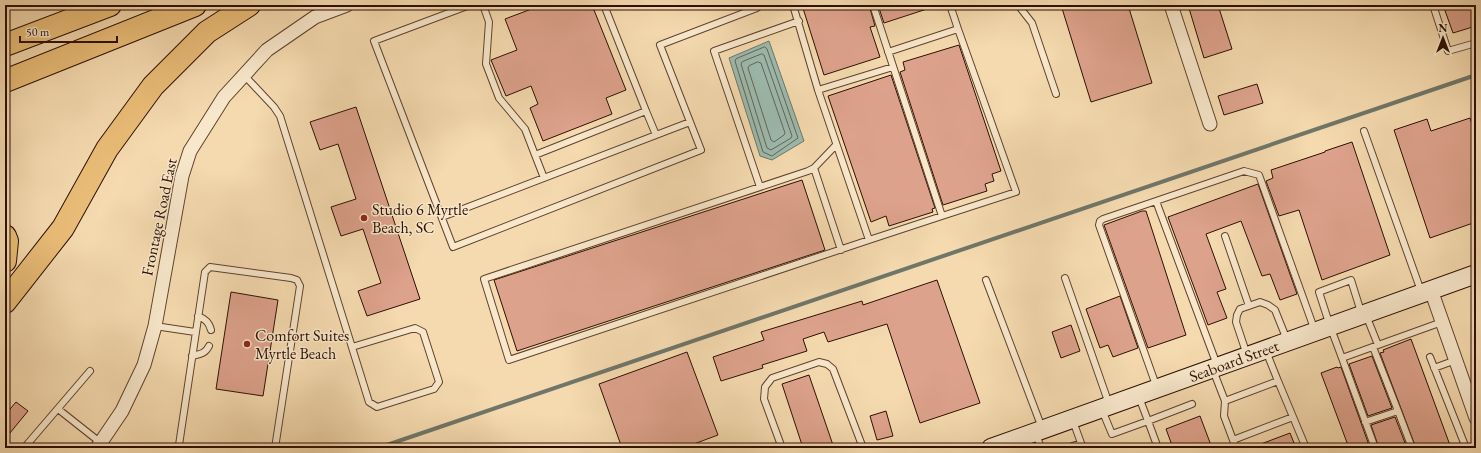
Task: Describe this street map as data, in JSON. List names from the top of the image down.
{
  "streets": {
    "street": ["Frontage Road East", "Seaboard Street"]
  },
  "places": ["Studio 6 Myrtle Beach, SC", "Comfort Suites Myrtle Beach"],
  "scale_bar": "50 m",
  "north": "top"
}
